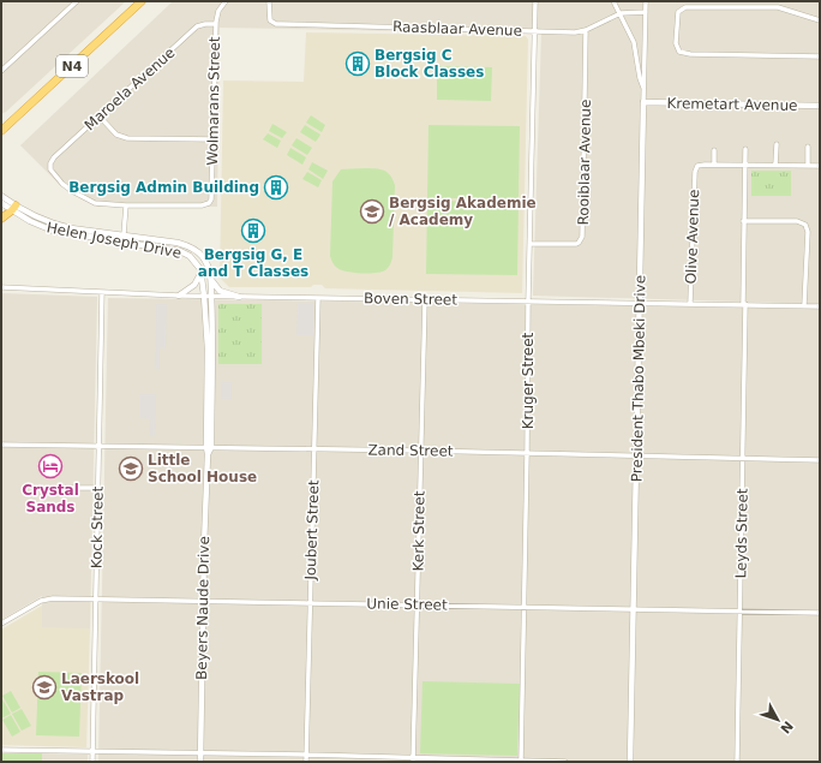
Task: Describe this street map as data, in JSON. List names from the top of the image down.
{
  "streets": {
    "highway": ["N4"],
    "street": [
      "Raasblaar Avenue",
      "Maroela Avenue",
      "Wolmarans Street",
      "Kremetart Avenue",
      "Rooiblaar Avenue",
      "Olive Avenue",
      "Helen Joseph Drive",
      "Boven Street",
      "President Thabo Mbeki Drive",
      "Kruger Street",
      "Zand Street",
      "Kock Street",
      "Joubert Street",
      "Kerk Street",
      "Leyds Street",
      "Unie Street",
      "Beyers Naude Drive"
    ]
  },
  "crossings": [
    ["Raasblaar Avenue", "Rooiblaar Avenue"],
    ["Raasblaar Avenue", "President Thabo Mbeki Drive"],
    ["Raasblaar Avenue", "Kruger Street"],
    ["Maroela Avenue", "Wolmarans Street"],
    ["Kremetart Avenue", "President Thabo Mbeki Drive"],
    ["Rooiblaar Avenue", "Kruger Street"],
    ["Olive Avenue", "Boven Street"],
    ["Helen Joseph Drive", "Boven Street"],
    ["Helen Joseph Drive", "Beyers Naude Drive"],
    ["Boven Street", "President Thabo Mbeki Drive"],
    ["Boven Street", "Kruger Street"],
    ["Boven Street", "Kock Street"],
    ["Boven Street", "Joubert Street"],
    ["Boven Street", "Kerk Street"],
    ["Boven Street", "Leyds Street"],
    ["Boven Street", "Beyers Naude Drive"],
    ["President Thabo Mbeki Drive", "Zand Street"],
    ["President Thabo Mbeki Drive", "Unie Street"],
    ["Kruger Street", "Zand Street"],
    ["Kruger Street", "Unie Street"],
    ["Zand Street", "Kock Street"],
    ["Zand Street", "Joubert Street"],
    ["Zand Street", "Kerk Street"],
    ["Zand Street", "Leyds Street"],
    ["Zand Street", "Beyers Naude Drive"],
    ["Kock Street", "Unie Street"],
    ["Joubert Street", "Unie Street"],
    ["Kerk Street", "Unie Street"],
    ["Leyds Street", "Unie Street"],
    ["Unie Street", "Beyers Naude Drive"]
  ],
  "places": {
    "building": ["Bergsig C Block Classes", "Bergsig Admin Building", "Bergsig G, E and T Classes"],
    "school or university": ["Bergsig Akademie / Academy", "Little School House", "Laerskool Vastrap"],
    "hotel": ["Crystal Sands"]
  },
  "north": "bottom right"
}
